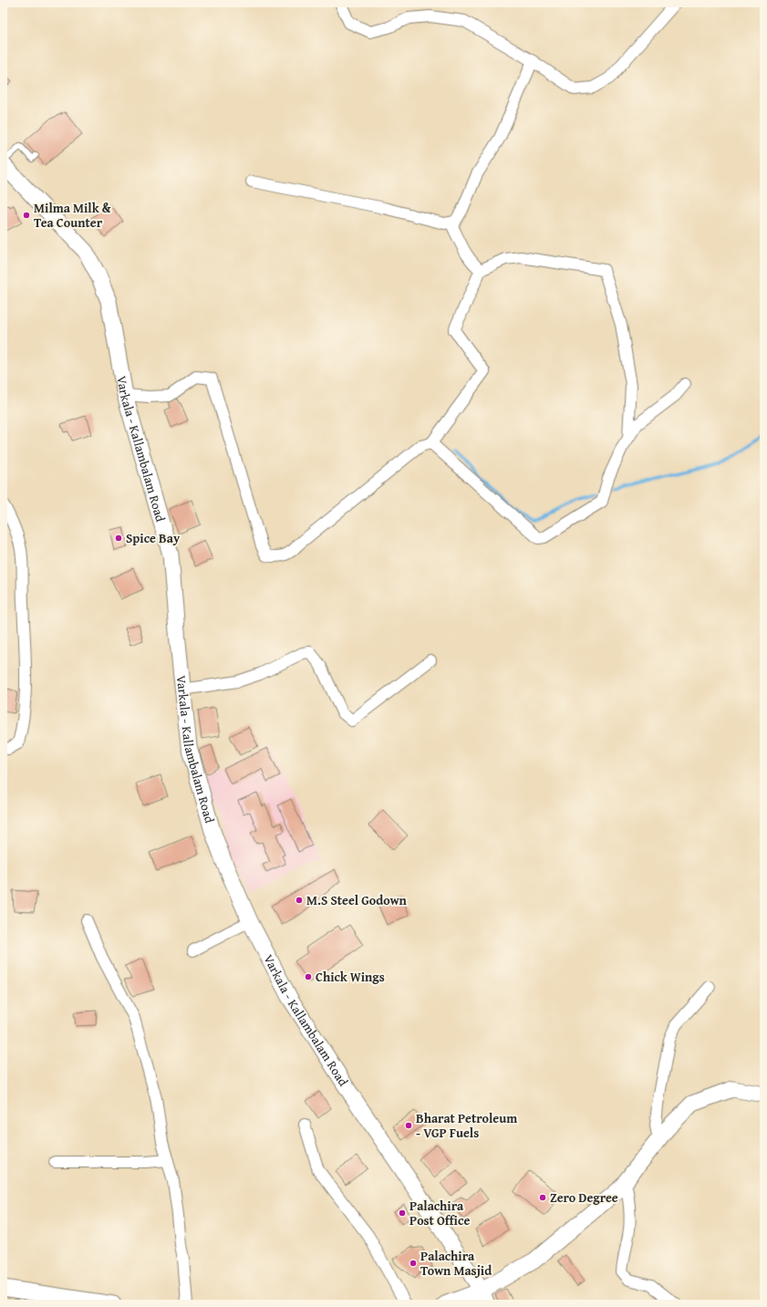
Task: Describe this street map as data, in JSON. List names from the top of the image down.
{
  "streets": {
    "main road": ["Varkala - Kallambalam Road"]
  },
  "places": [
    "Milma Milk & Tea Counter",
    "Spice Bay",
    "M.S Steel Godown",
    "Chick Wings",
    "Bharat Petroleum - VGP Fuels",
    "Zero Degree",
    "Palachira Post Office",
    "Palachira Town Masjid"
  ]
}
